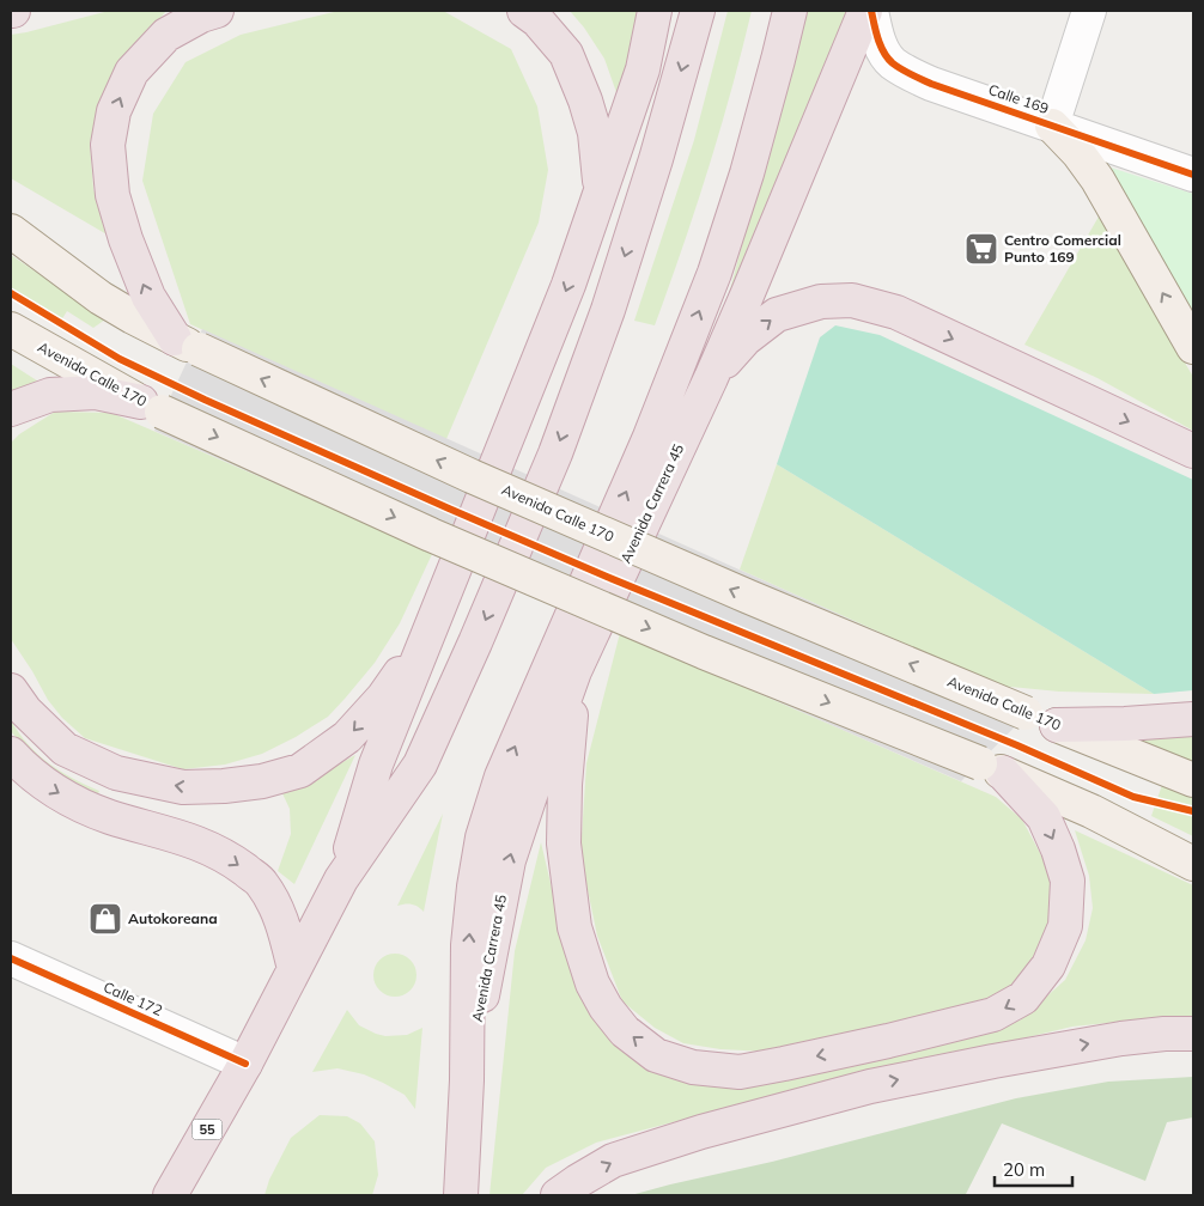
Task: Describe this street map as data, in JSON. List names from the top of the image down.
{
  "streets": {
    "highway": ["Avenida Carrera 45", "55"],
    "main road": ["Avenida Calle 170"],
    "street": ["Calle 169", "Calle 172"]
  },
  "crossings": [
    ["Calle 172", "55"]
  ],
  "places": {
    "supermarket": ["Centro Comercial Punto 169"],
    "shop": ["Autokoreana"]
  },
  "scale_bar": "20 m"
}
